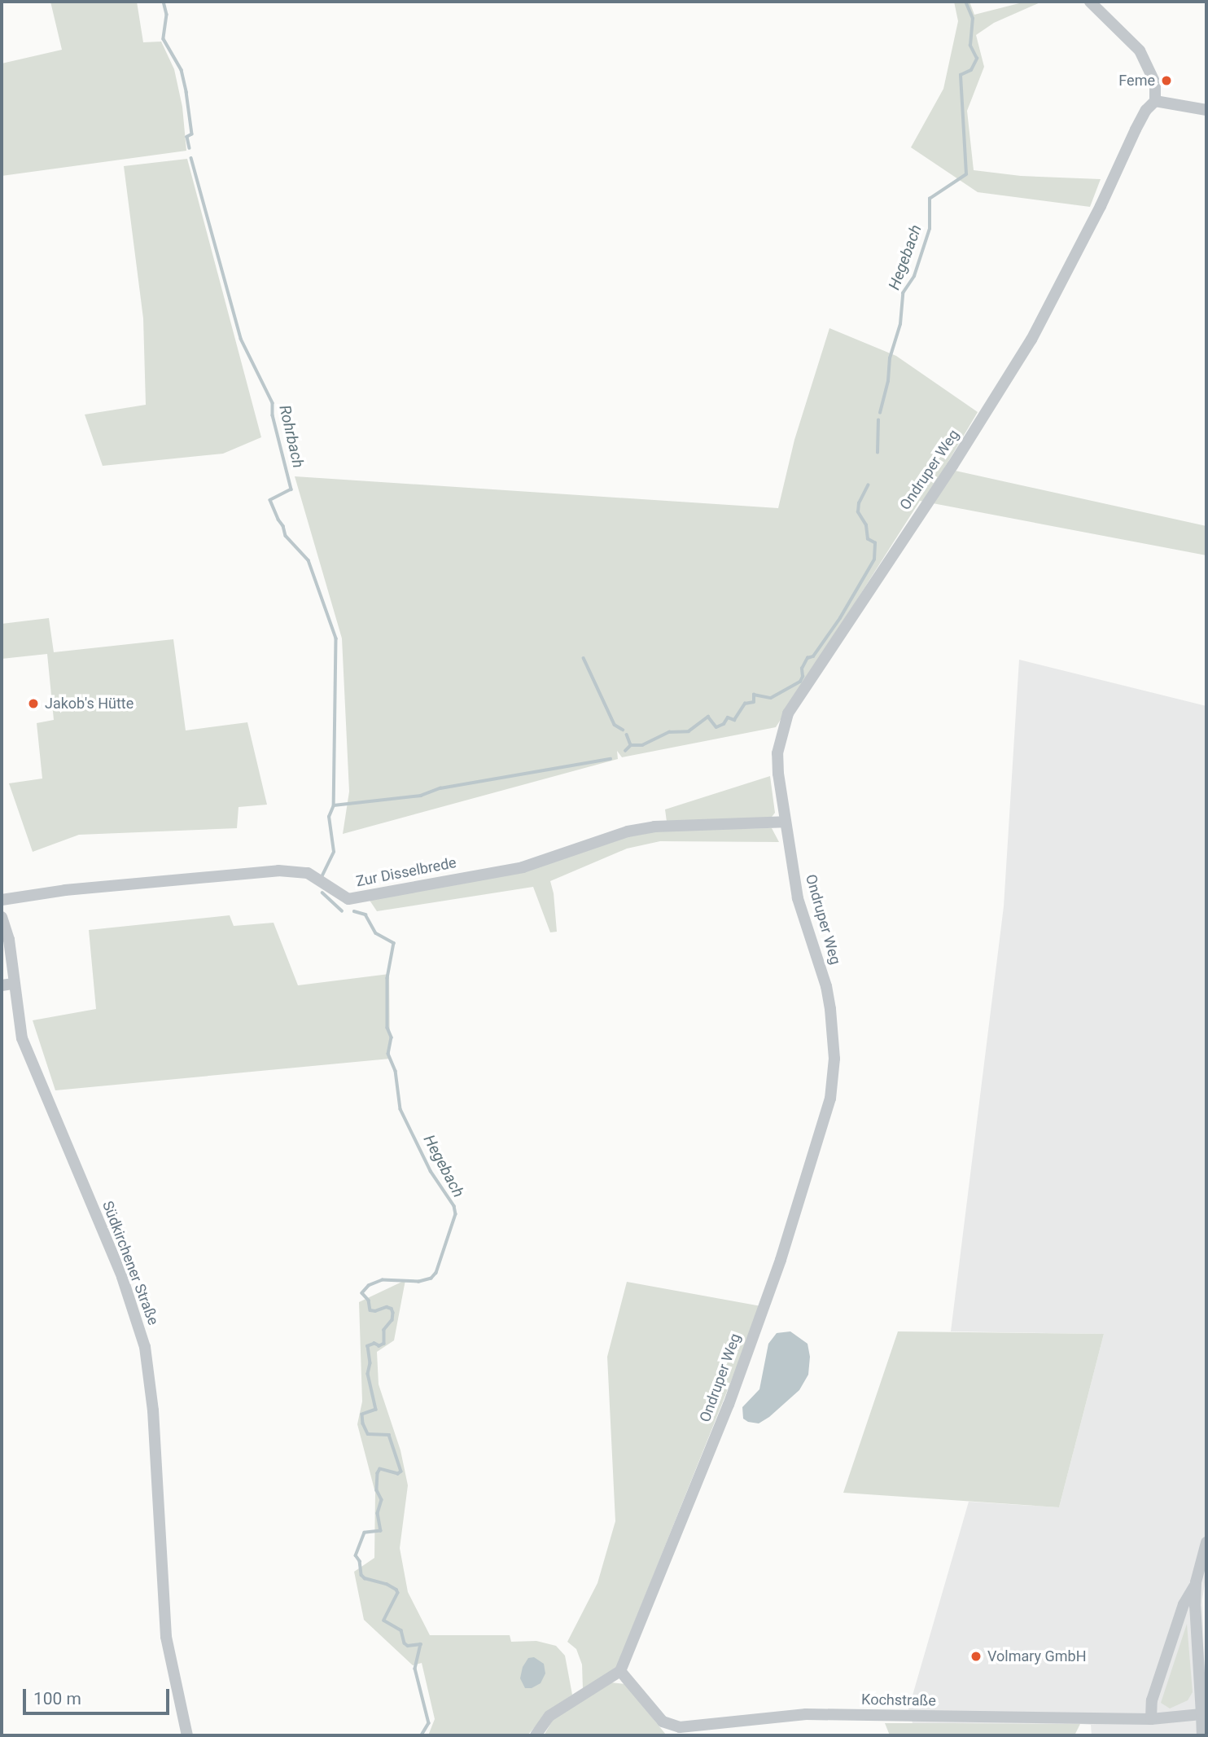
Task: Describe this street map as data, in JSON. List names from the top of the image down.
{
  "streets": {
    "street": [
      "Ondruper Weg",
      "Zur Disselbrede",
      "Südkirchener Straße",
      "Kochstraße"
    ]
  },
  "crossings": [
    ["Ondruper Weg", "Zur Disselbrede"],
    ["Ondruper Weg", "Kochstraße"]
  ],
  "water": ["Hegebach", "Rohrbach"],
  "places": ["Feme", "Jakob's Hütte", "Volmary GmbH"],
  "scale_bar": "100 m"
}
